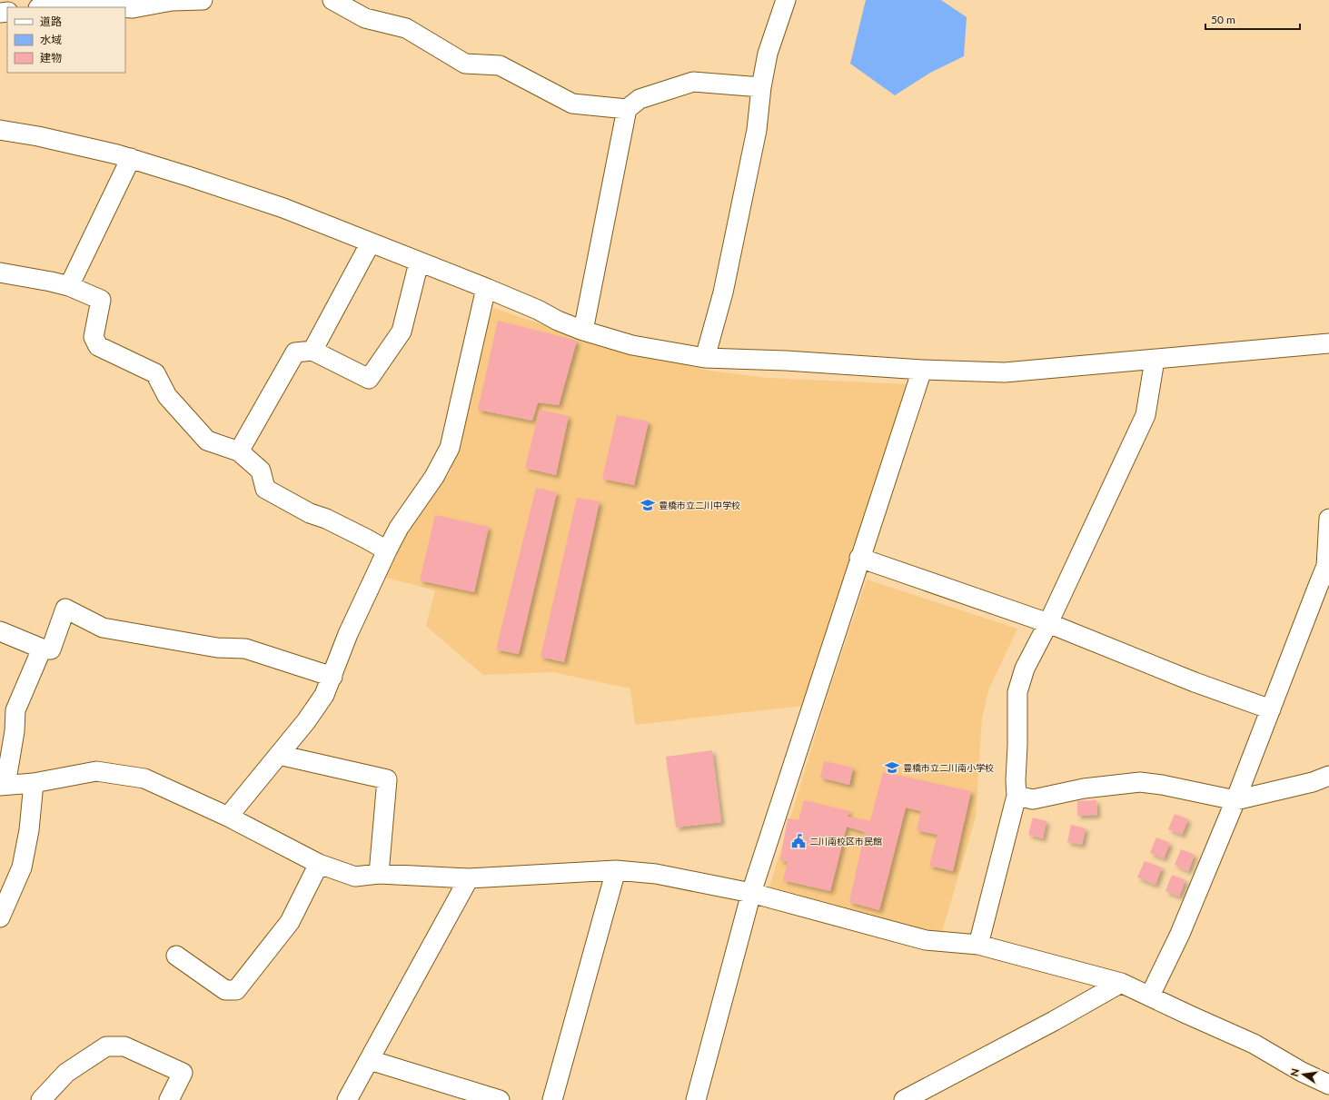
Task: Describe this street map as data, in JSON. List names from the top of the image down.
{
  "places": {
    "school or university": ["豊橋市立二川中学校", "豊橋市立二川南小学校"],
    "public building": ["二川南校区市民館"]
  },
  "legend": ["道路", "水域", "建物"],
  "scale_bar": "50 m",
  "north": "left"
}
